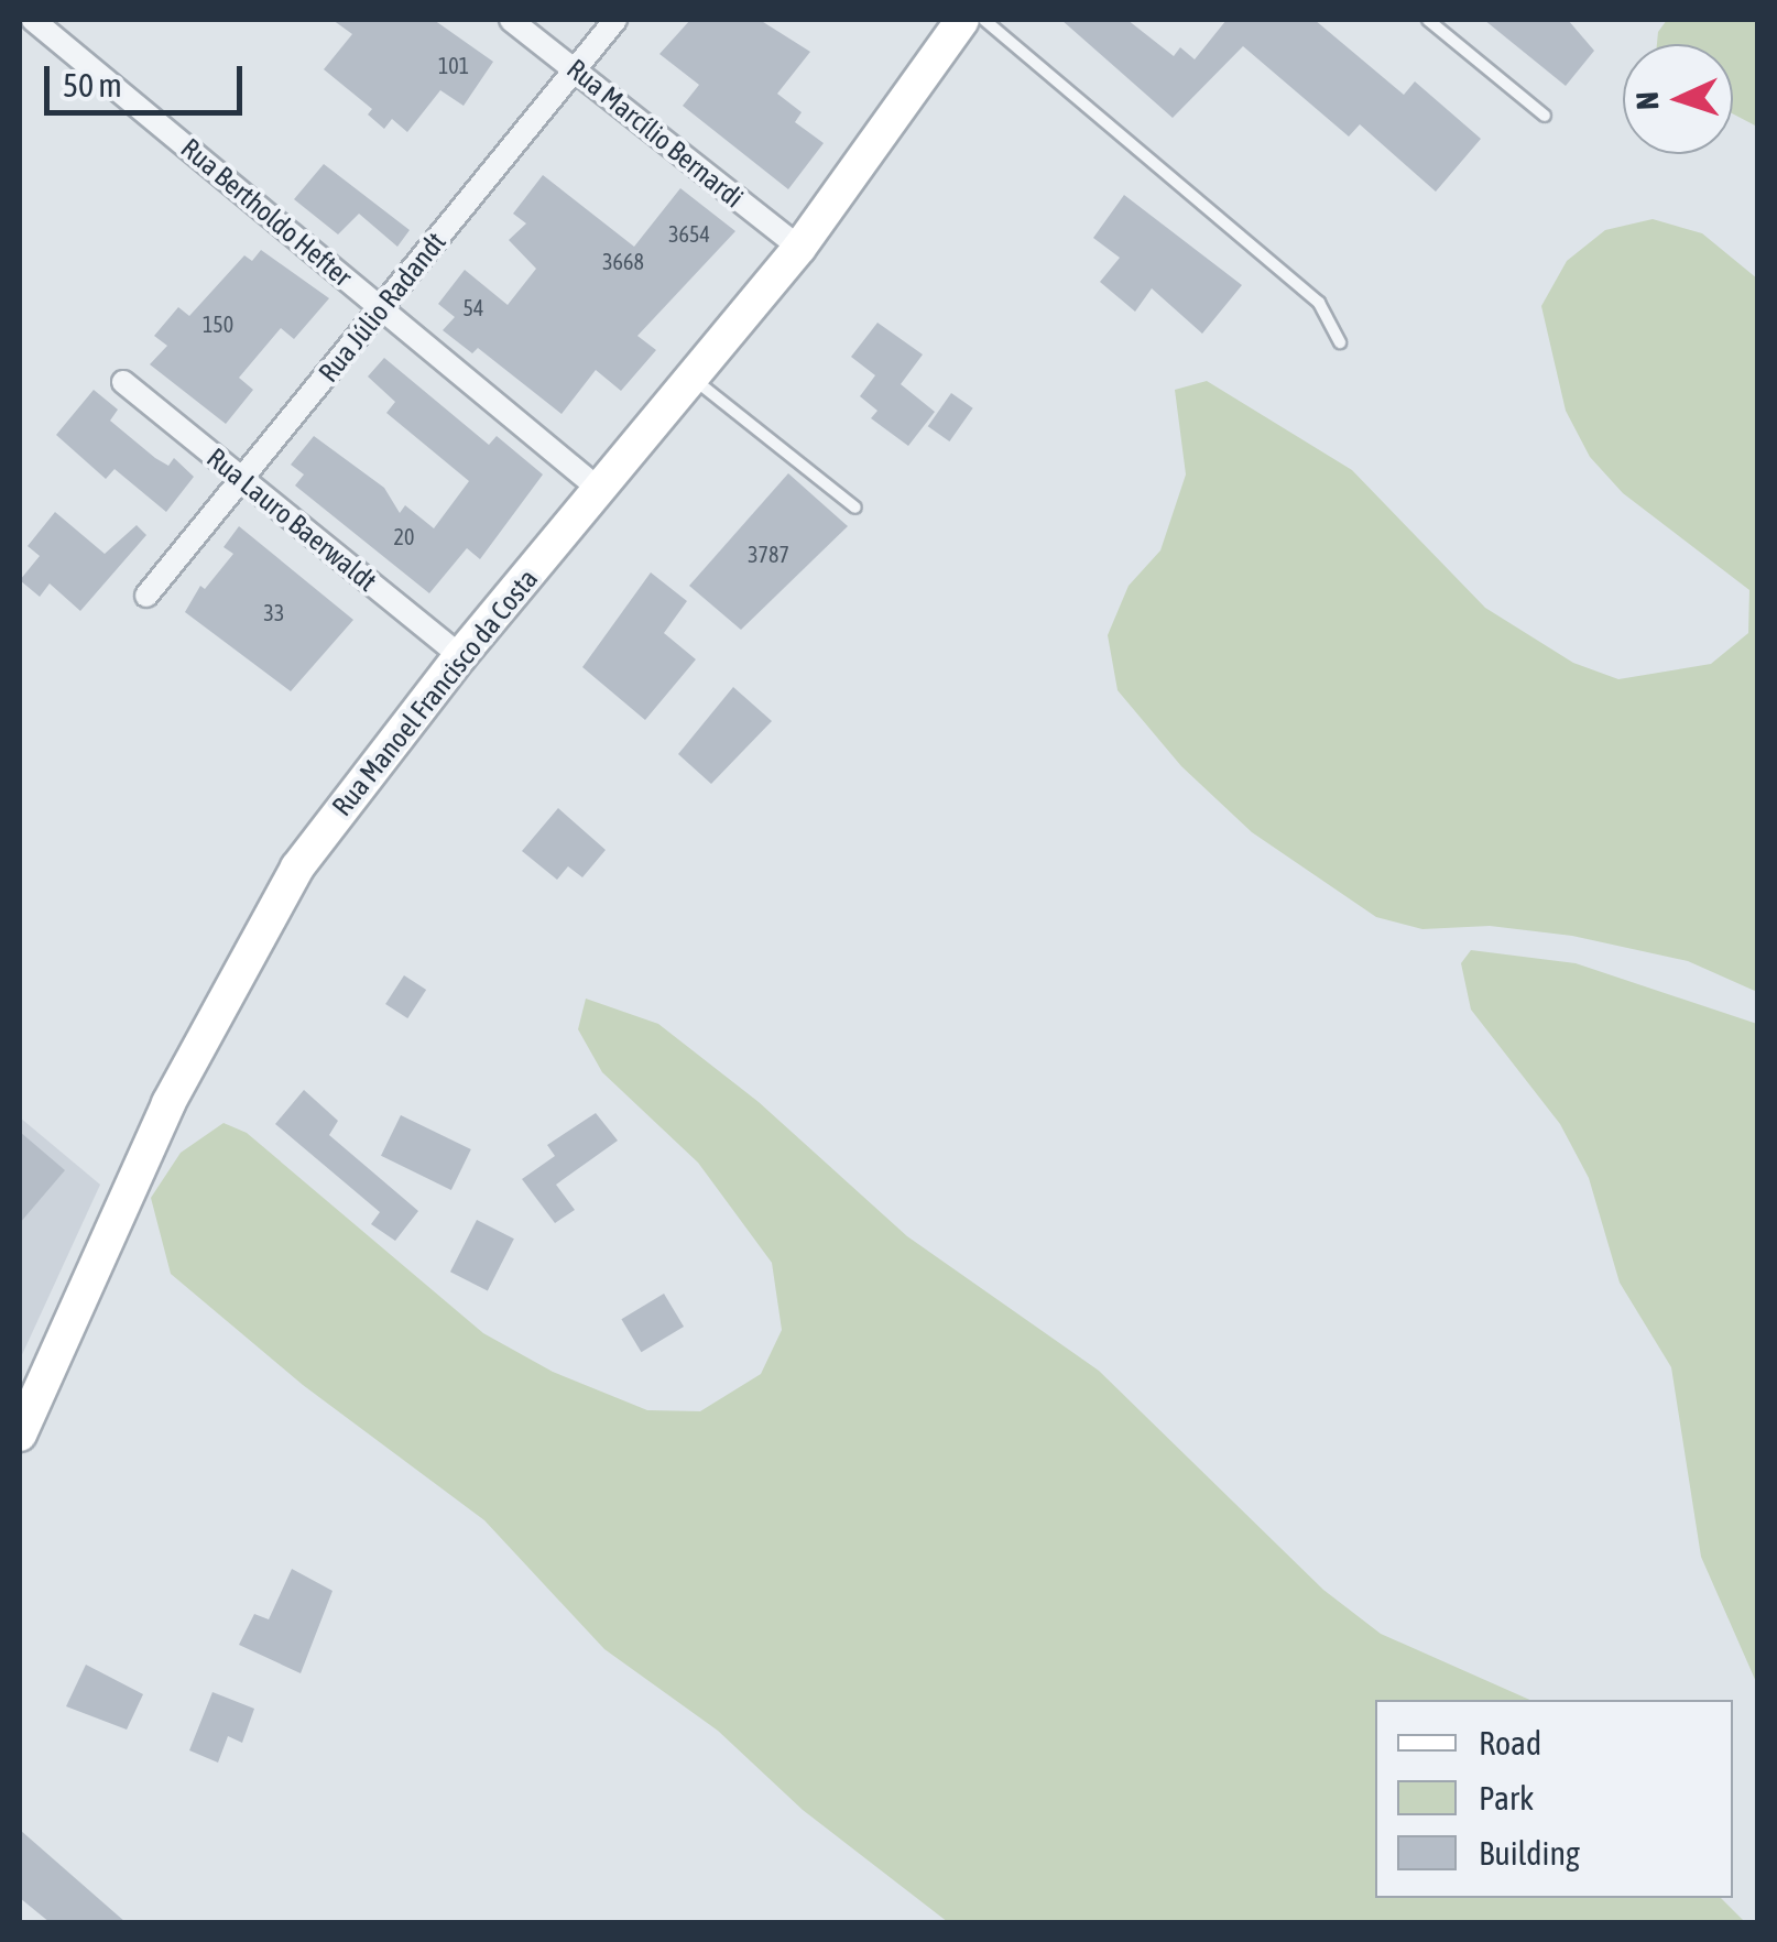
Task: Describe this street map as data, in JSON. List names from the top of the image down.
{
  "streets": {
    "main road": ["Rua Manoel Francisco da Costa"],
    "street": [
      "Rua Marcílio Bernardi",
      "Rua Bertholdo Hefter",
      "Rua Júlio Radandt",
      "Rua Lauro Baerwaldt"
    ]
  },
  "crossings": [
    ["Rua Marcílio Bernardi", "Rua Júlio Radandt"],
    ["Rua Marcílio Bernardi", "Rua Manoel Francisco da Costa"],
    ["Rua Bertholdo Hefter", "Rua Júlio Radandt"],
    ["Rua Bertholdo Hefter", "Rua Manoel Francisco da Costa"],
    ["Rua Júlio Radandt", "Rua Lauro Baerwaldt"],
    ["Rua Lauro Baerwaldt", "Rua Manoel Francisco da Costa"]
  ],
  "house_numbers": [
    "101",
    "3654",
    "3668",
    "54",
    "150",
    "20",
    "3787",
    "33"
  ],
  "legend": ["Road", "Park", "Building"],
  "scale_bar": "50 m",
  "north": "left"
}
